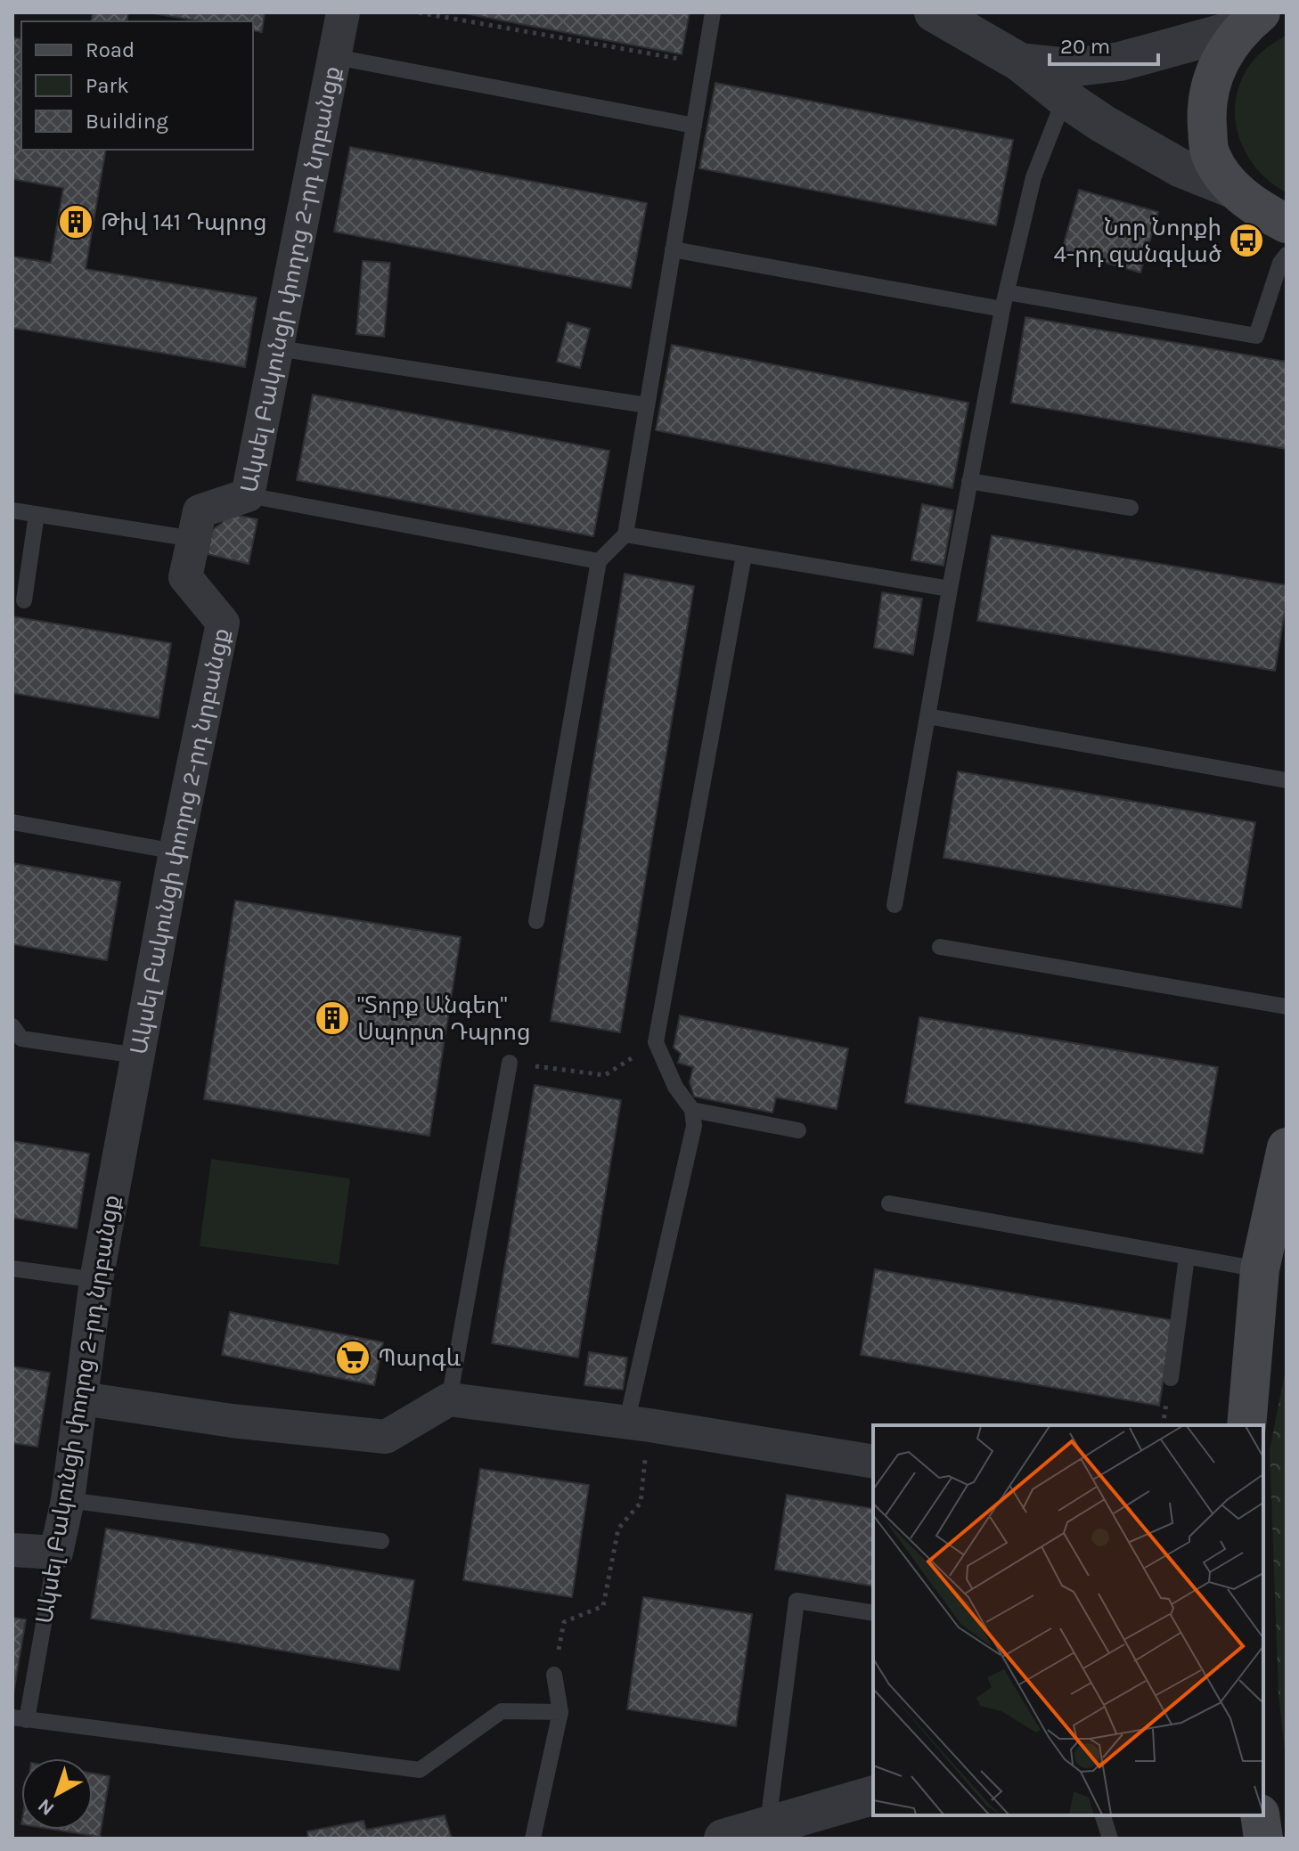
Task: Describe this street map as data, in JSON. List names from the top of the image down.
{
  "streets": {
    "street": ["Ակսել Բակունցի փողոց 2-րդ նրբանցք"]
  },
  "places": {
    "building": ["Թիվ 141 Դպրոց", "\"Տորք Անգեղ\" Սպորտ Դպրոց"],
    "bus stop": ["Նոր Նորքի 4-րդ զանգված"],
    "supermarket": ["Պարգև"]
  },
  "legend": ["Road", "Park", "Building"],
  "scale_bar": "20 m",
  "north": "bottom left"
}
